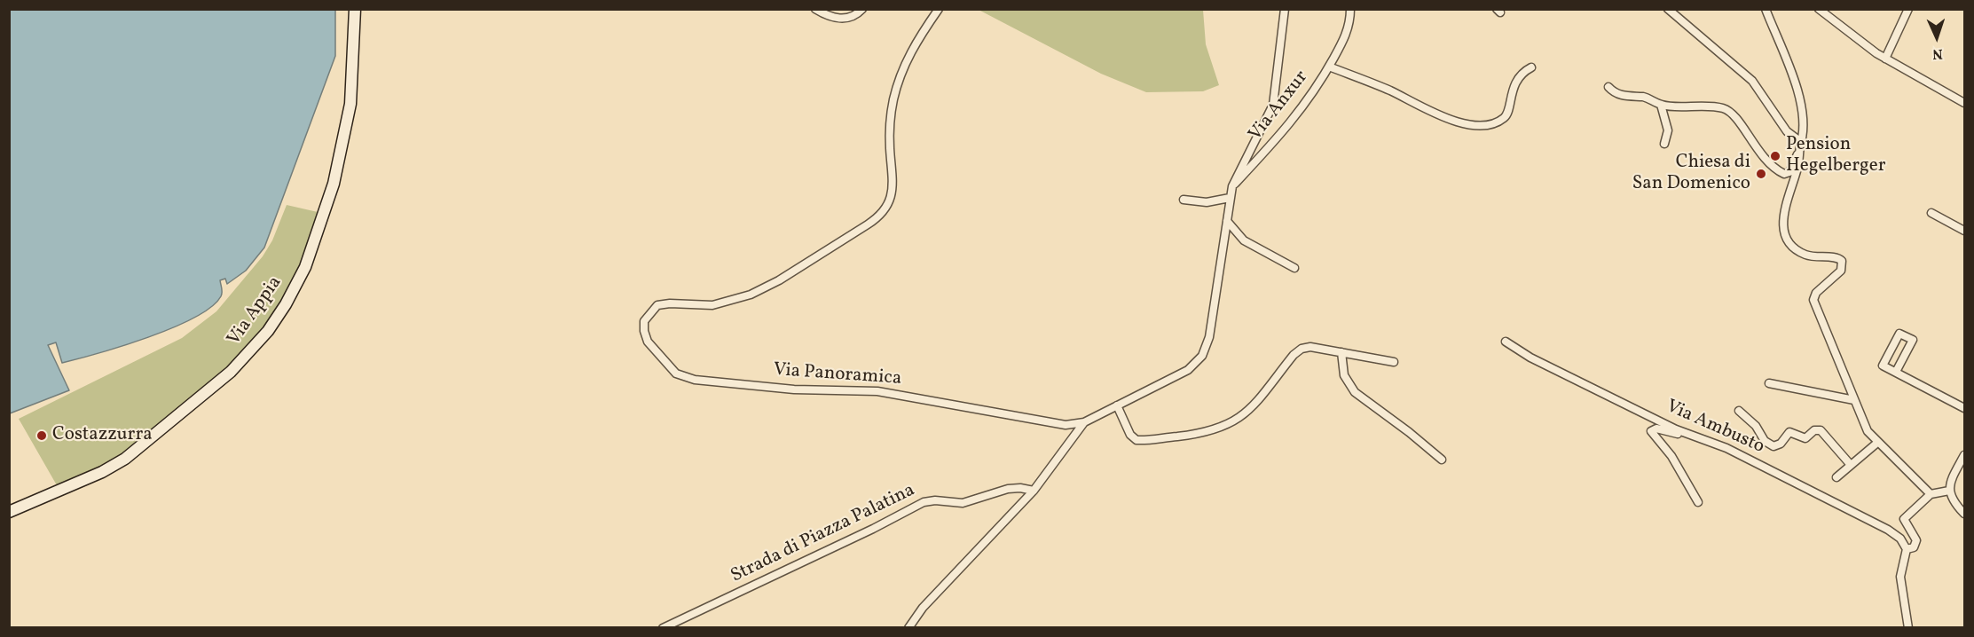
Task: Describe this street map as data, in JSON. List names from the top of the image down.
{
  "streets": {
    "main road": ["Via Appia"],
    "street": [
      "Via Anxur",
      "Via Panoramica",
      "Via Ambusto",
      "Strada di Piazza Palatina"
    ]
  },
  "crossings": [
    ["Via Anxur", "Via Panoramica"]
  ],
  "places": ["Pension Hegelberger", "Chiesa di San Domenico", "Costazzurra"],
  "north": "bottom"
}
